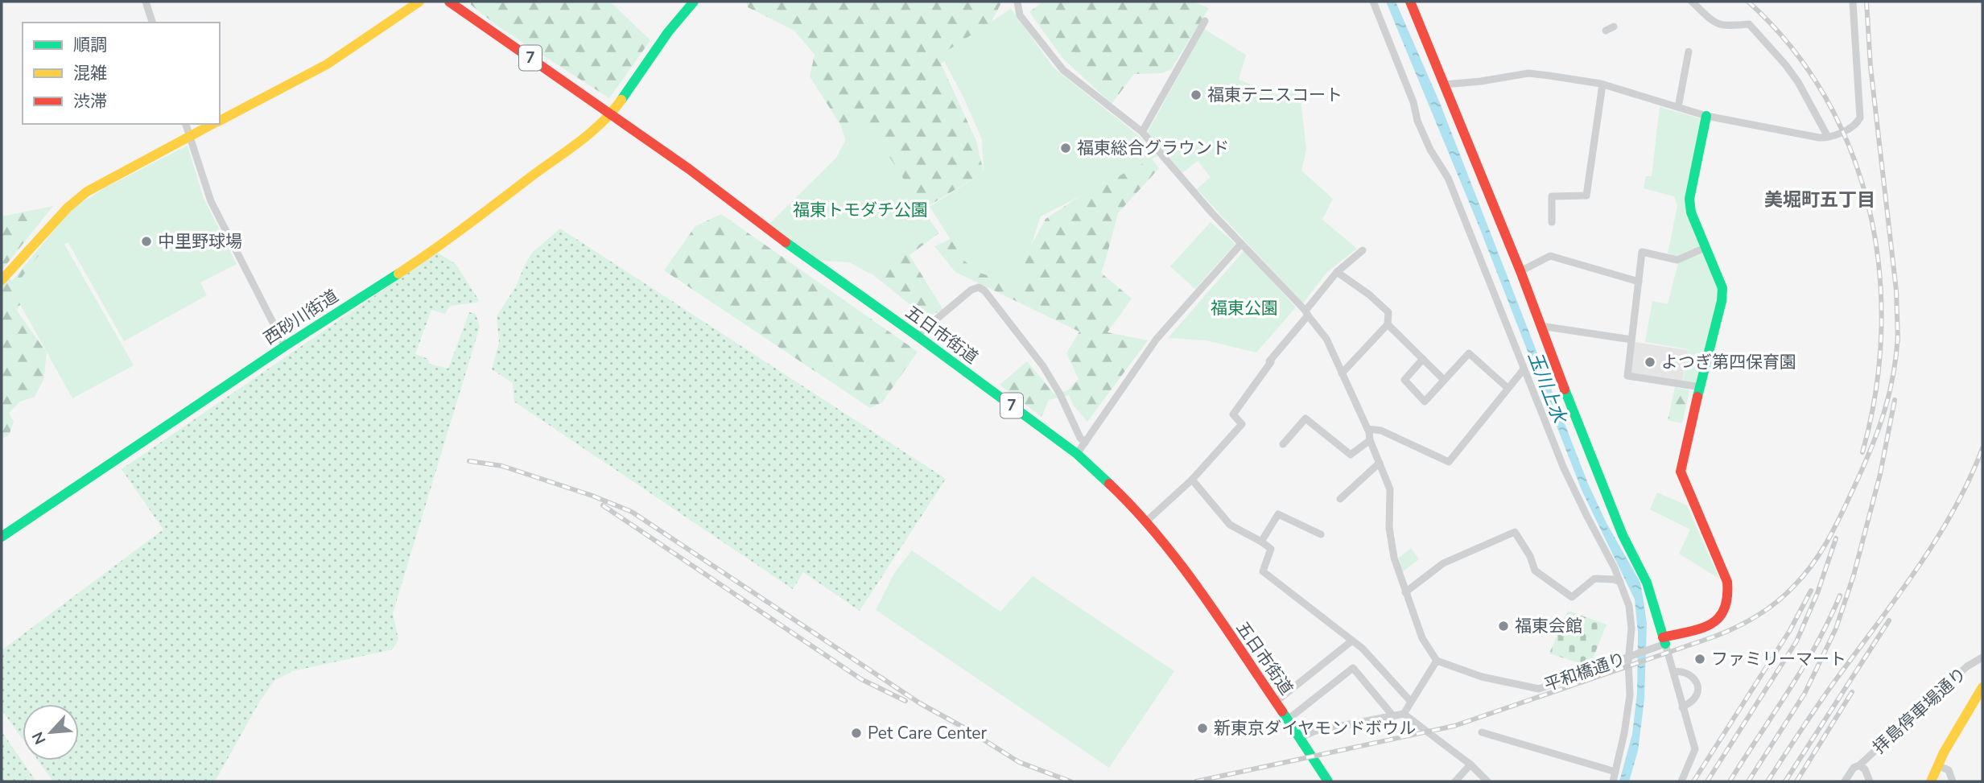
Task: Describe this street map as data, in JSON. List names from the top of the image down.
{
  "streets": {
    "street": [
      "7",
      "西砂川街道",
      "五日市街道",
      "平和橋通り",
      "拝島停車場通り"
    ]
  },
  "crossings": [
    ["西砂川街道", "五日市街道"]
  ],
  "districts": ["美堀町五丁目"],
  "water": ["玉川上水"],
  "parks": ["福東トモダチ公園", "福東公園"],
  "places": [
    "福東テニスコート",
    "福東総合グラウンド",
    "中里野球場",
    "よつぎ第四保育園",
    "福東会館",
    "ファミリーマート",
    "新東京ダイヤモンドボウル",
    "Pet Care Center"
  ],
  "legend": ["順調", "混雑", "渋滞"],
  "north": "bottom left"
}
